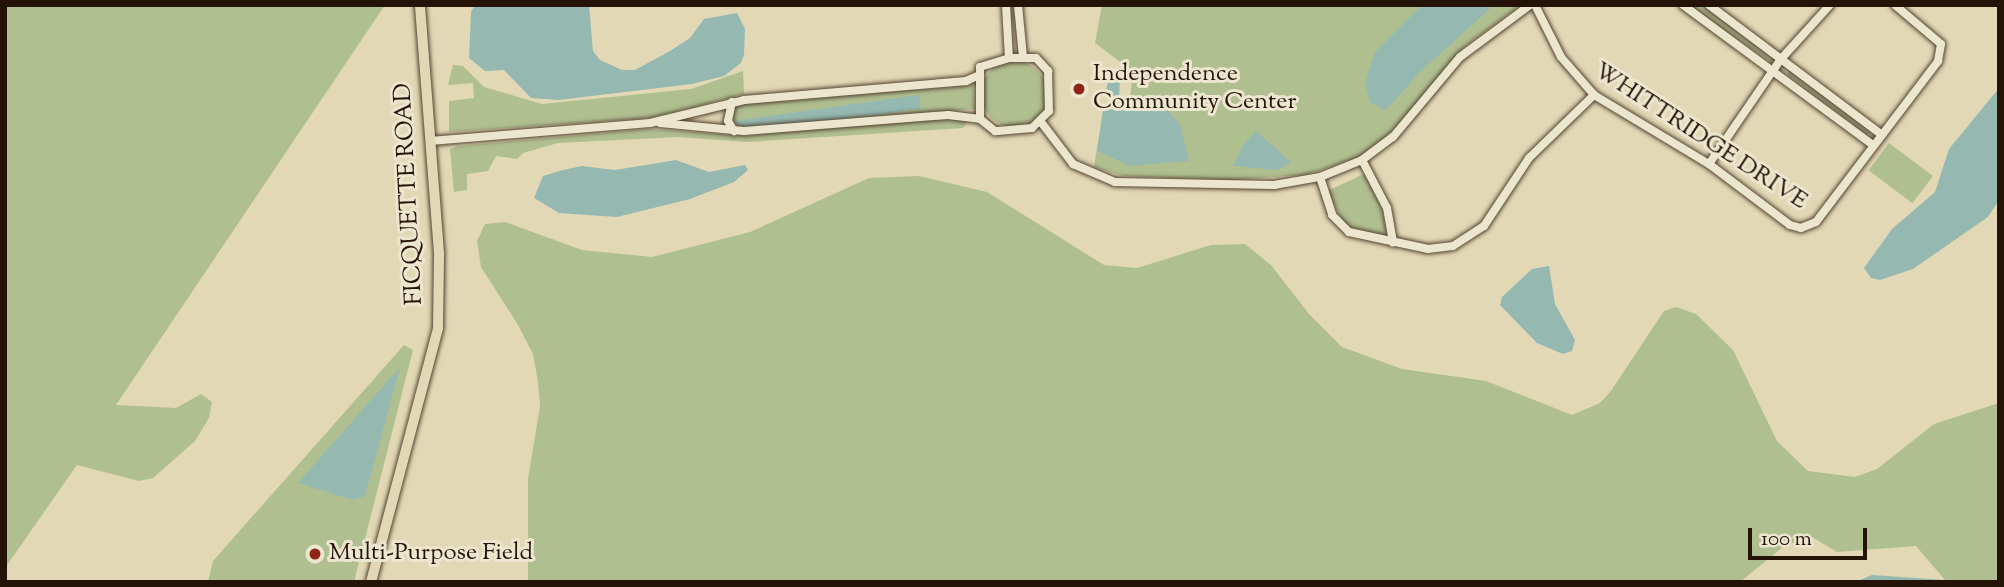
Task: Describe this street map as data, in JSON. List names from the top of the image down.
{
  "streets": {
    "main road": ["FICQUETTE ROAD"],
    "street": ["WHITTRIDGE DRIVE"]
  },
  "places": ["Independence Community Center", "Multi-Purpose Field"],
  "scale_bar": "100 m"
}
